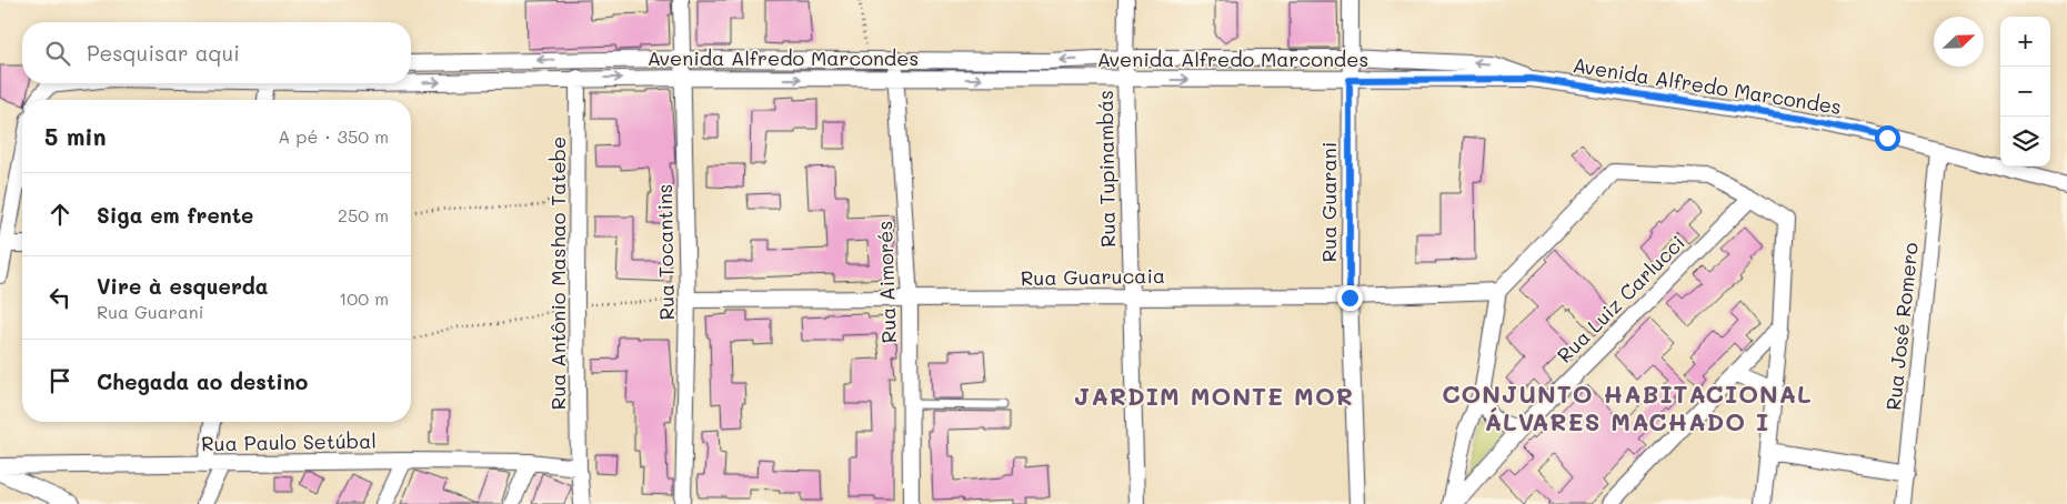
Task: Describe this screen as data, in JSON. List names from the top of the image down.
{
  "streets": {
    "street": [
      "Avenida Alfredo Marcondes",
      "Rua Tupinambás",
      "Rua Guarani",
      "Rua Tocantins",
      "Rua Antônio Mashao Tatebe",
      "Rua Guarucaia",
      "Rua Aimorés",
      "Rua Luiz Carlucci",
      "Rua José Romero",
      "Rua Paulo Setúbal"
    ]
  },
  "crossings": [
    ["Avenida Alfredo Marcondes", "Rua Tupinambás"],
    ["Avenida Alfredo Marcondes", "Rua Guarani"],
    ["Avenida Alfredo Marcondes", "Rua Tocantins"],
    ["Avenida Alfredo Marcondes", "Rua Antônio Mashao Tatebe"],
    ["Avenida Alfredo Marcondes", "Rua Aimorés"],
    ["Avenida Alfredo Marcondes", "Rua José Romero"],
    ["Rua Tupinambás", "Rua Guarucaia"],
    ["Rua Guarani", "Rua Guarucaia"],
    ["Rua Tocantins", "Rua Guarucaia"],
    ["Rua Antônio Mashao Tatebe", "Rua Paulo Setúbal"],
    ["Rua Guarucaia", "Rua Aimorés"]
  ],
  "districts": ["CONJUNTO HABITACIONAL ÁLVARES MACHADO I", "JARDIM MONTE MOR"],
  "north": "top right",
  "page": {
    "map_buttons": ["+", "−"],
    "search": "Pesquisar aqui",
    "heading": ["5 min", "A pé · 350 m"],
    "list": [
      ["Siga em frente", "250 m"],
      ["Vire à esquerda", "Rua Guarani", "100 m"],
      "Chegada ao destino"
    ]
  }
}
